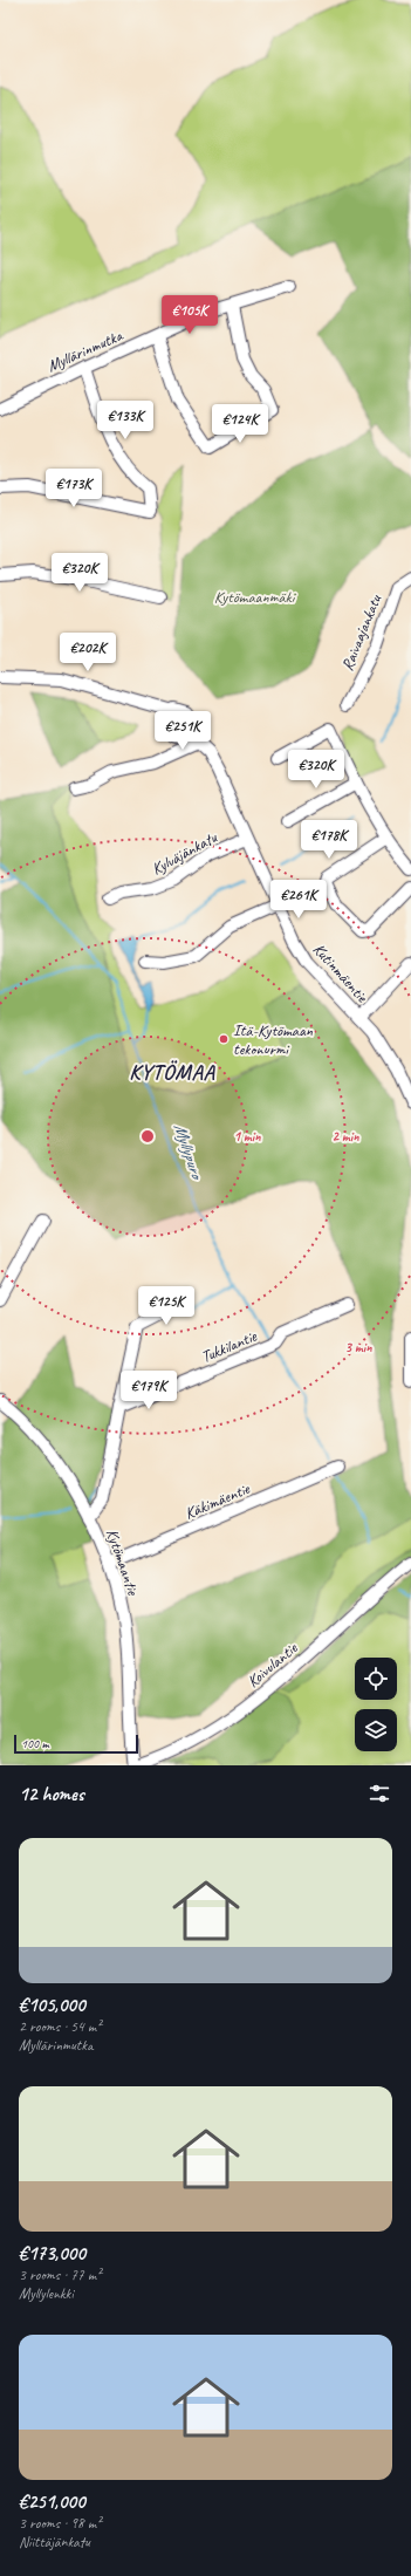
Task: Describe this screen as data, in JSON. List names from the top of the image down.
{
  "streets": {
    "street": [
      "Myllärinmutka",
      "Raivaajankatu",
      "Kylväjänkatu",
      "Kutinmäentie",
      "Tukkilantie",
      "Käkimäentie",
      "Kytömaantie",
      "Koivulantie"
    ]
  },
  "crossings": [
    ["Kylväjänkatu", "Kutinmäentie"],
    ["Käkimäentie", "Kytömaantie"],
    ["Kytömaantie", "Koivulantie"]
  ],
  "districts": ["KYTÖMAA"],
  "water": ["Myllypuro"],
  "parks": ["Kytömaanmäki"],
  "places": ["Itä-Kytömaan tekonurmi"],
  "scale_bar": "100 m",
  "page": {
    "price": [
      "€105K",
      "€133K",
      "€124K",
      "€173K",
      "€320K",
      "€202K",
      "€251K",
      "€320K",
      "€178K",
      "€261K",
      "€125K",
      "€179K"
    ],
    "scale": "100 m",
    "heading": "12 homes",
    "list": [
      {
        "name": "€105,000",
        "note": "2 rooms · 54 m² · Myllärinmutka"
      },
      {
        "name": "€173,000",
        "note": "3 rooms · 77 m² · Myllylenkki"
      },
      {
        "name": "€251,000",
        "note": "3 rooms · 98 m² · Niittäjänkatu"
      }
    ]
  },
  "rings": ["1 min", "2 min", "3 min"]
}
